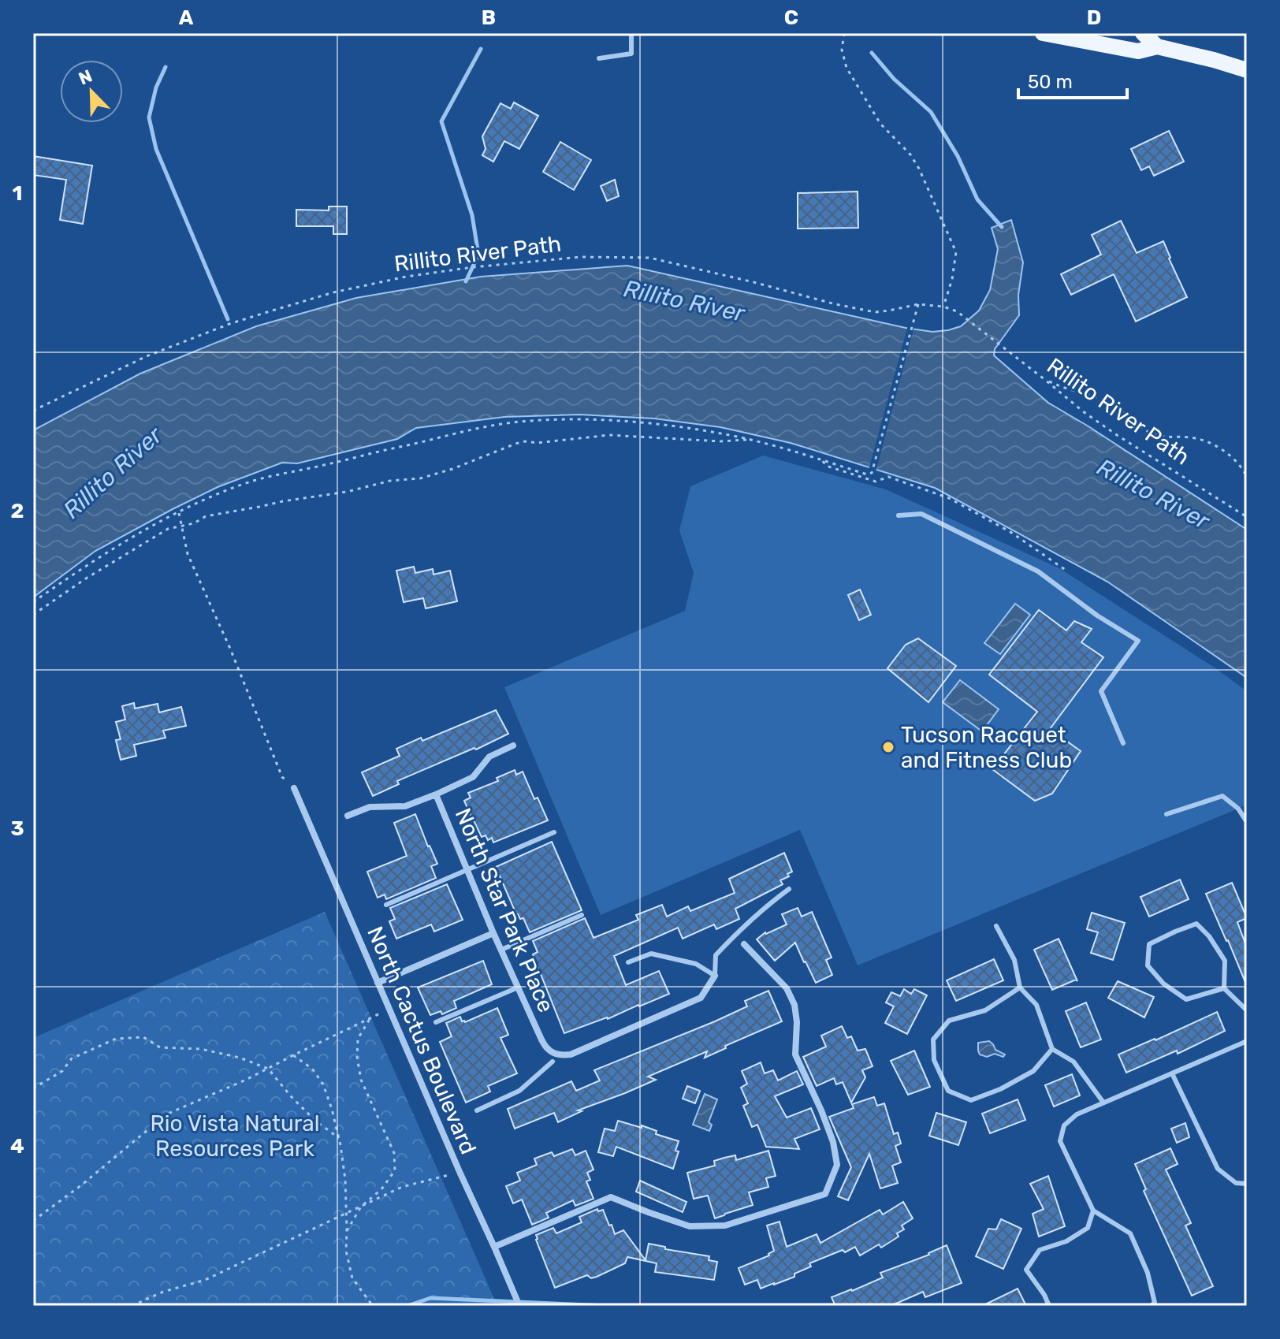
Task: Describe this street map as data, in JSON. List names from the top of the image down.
{
  "streets": {
    "street": ["North Star Park Place", "North Cactus Boulevard"],
    "path": ["Rillito River Path"]
  },
  "water": ["Rillito River"],
  "parks": ["Rio Vista Natural Resources Park"],
  "places": ["Tucson Racquet and Fitness Club"],
  "scale_bar": "50 m",
  "north": "top left",
  "grid": {
    "columns": [
      "A",
      "B",
      "C",
      "D"
    ],
    "rows": [
      "1",
      "2",
      "3",
      "4"
    ]
  }
}
